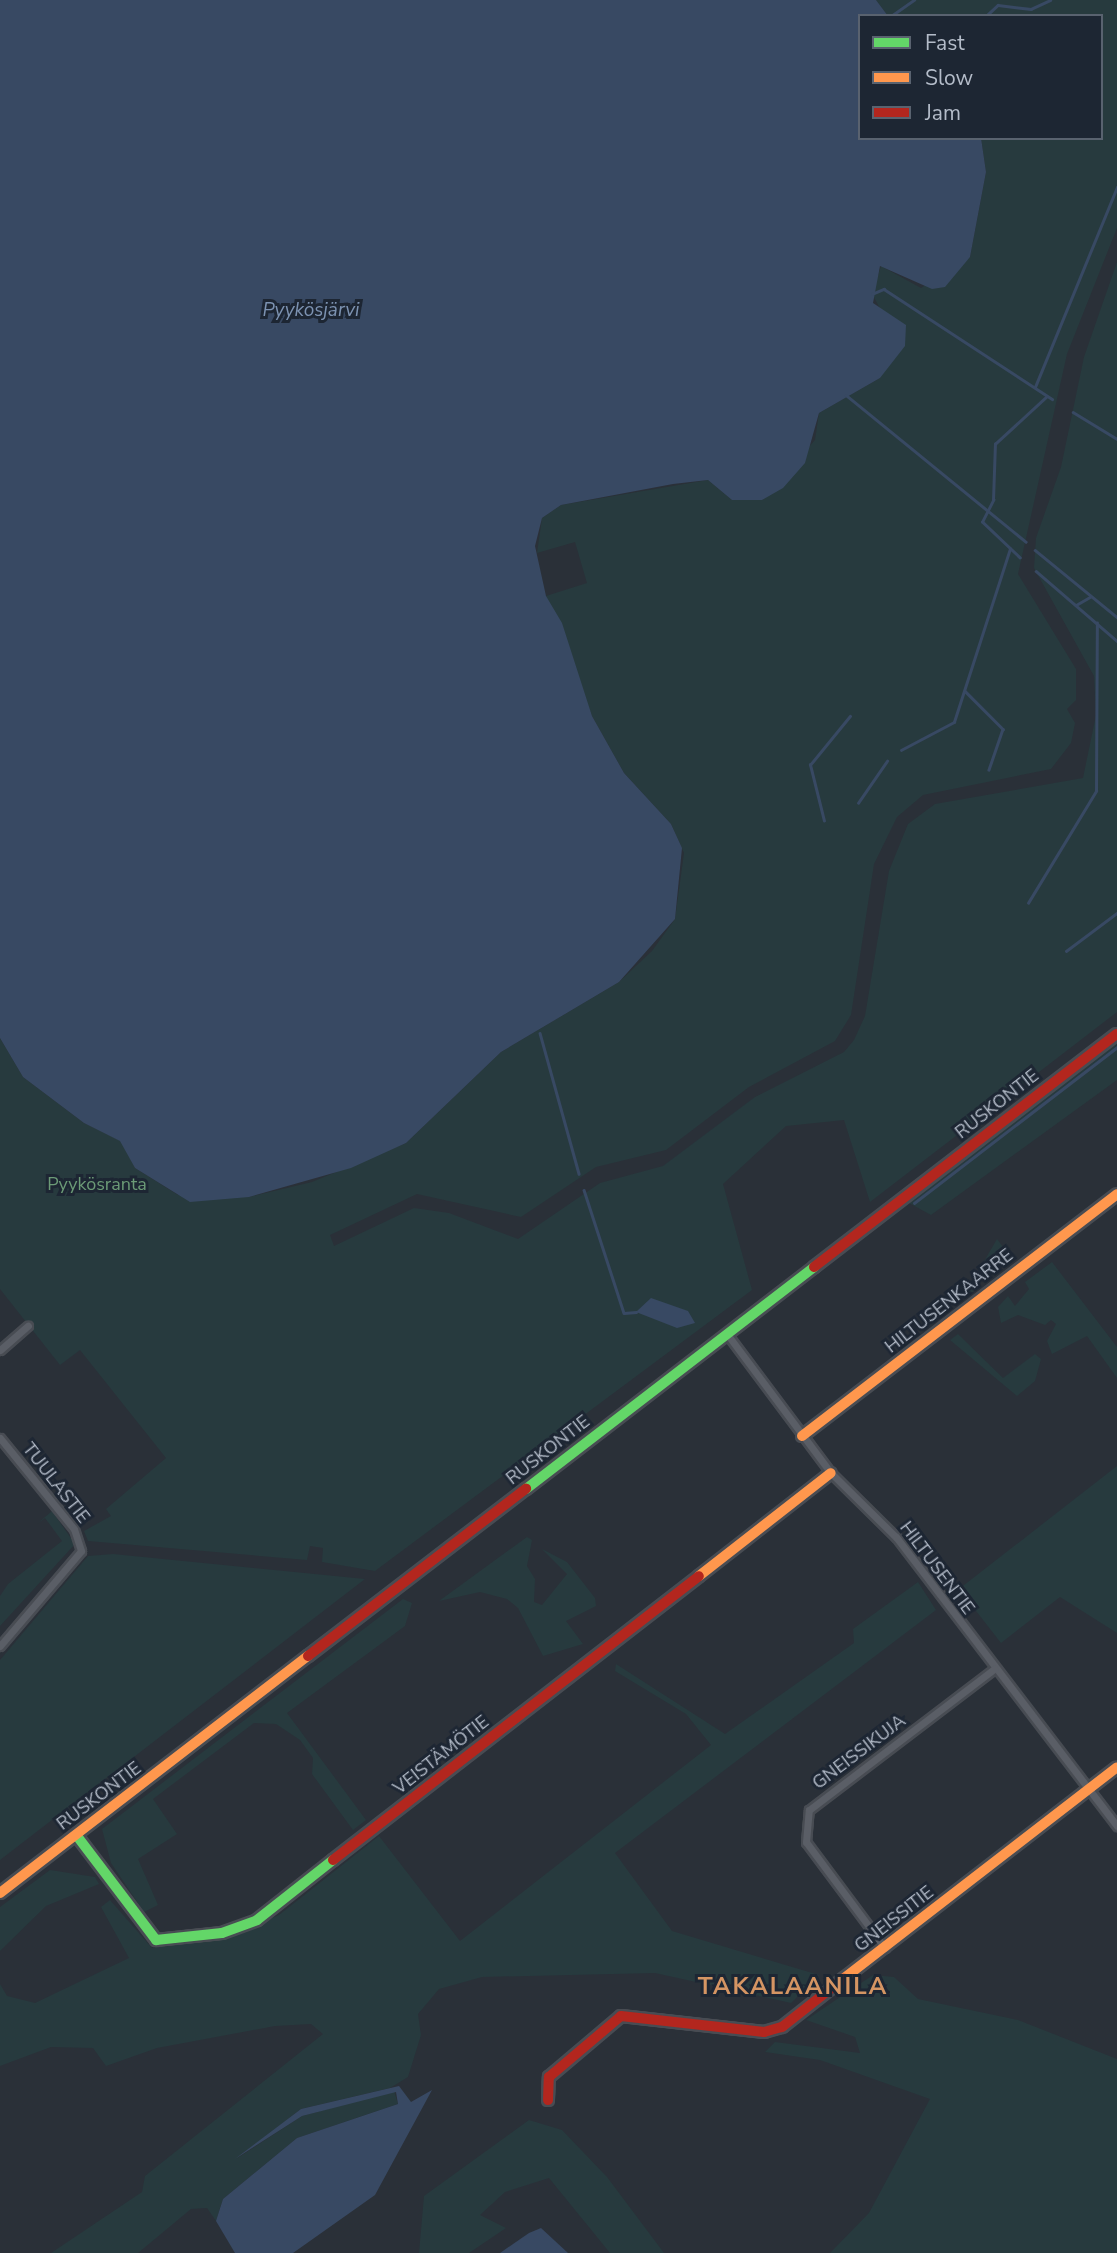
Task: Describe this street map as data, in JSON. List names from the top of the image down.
{
  "streets": {
    "street": [
      "RUSKONTIE",
      "HILTUSENKAARRE",
      "TUULASTIE",
      "HILTUSENTIE",
      "GNEISSIKUJA",
      "VEISTÄMÖTIE",
      "GNEISSITIE"
    ]
  },
  "crossings": [
    ["RUSKONTIE", "HILTUSENTIE"],
    ["RUSKONTIE", "VEISTÄMÖTIE"],
    ["HILTUSENKAARRE", "HILTUSENTIE"],
    ["HILTUSENTIE", "GNEISSIKUJA"],
    ["HILTUSENTIE", "VEISTÄMÖTIE"],
    ["HILTUSENTIE", "GNEISSITIE"],
    ["GNEISSIKUJA", "GNEISSITIE"]
  ],
  "districts": ["TAKALAANILA"],
  "water": ["Pyykösjärvi"],
  "parks": ["Pyykösranta"],
  "legend": ["Fast", "Slow", "Jam"]
}
